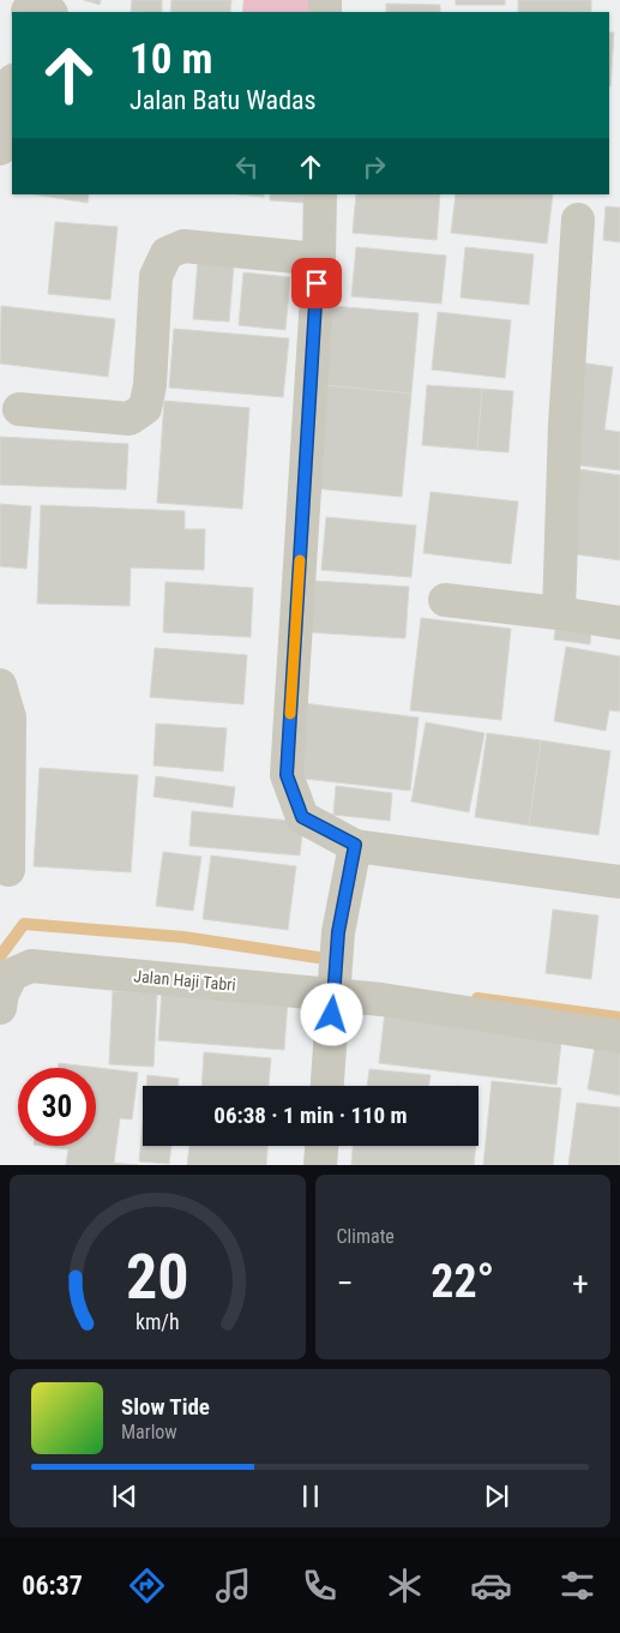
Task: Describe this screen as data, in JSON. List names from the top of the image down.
{
  "streets": {
    "street": ["Jalan Haji Tabri"]
  },
  "page": {
    "turn": ["10 m", "Jalan Batu Wadas"],
    "limit": "30",
    "trip": "06:38 · 1 min · 110 m",
    "tile": "Climate",
    "heat": ["−", "22°", "+"],
    "song": ["Slow Tide", "Marlow"],
    "tabs": "06:37",
    "gauge": ["20", "km/h"]
  }
}
